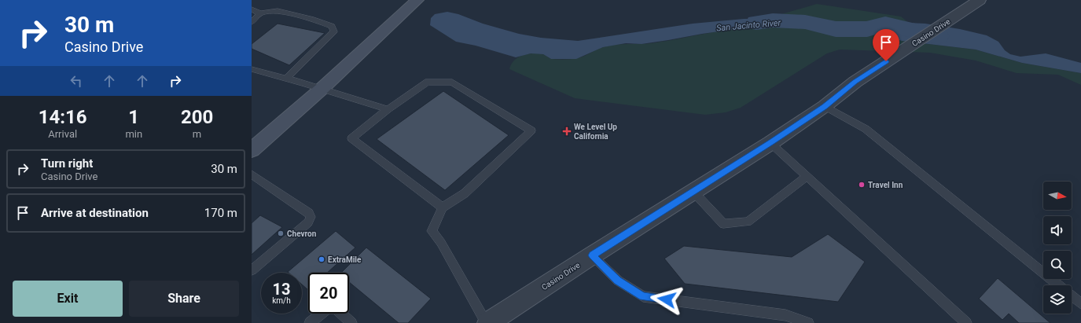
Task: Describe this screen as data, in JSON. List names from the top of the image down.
{
  "streets": {
    "street": ["Casino Drive"]
  },
  "water": ["San Jacinto River"],
  "places": {
    "health": ["We Level Up California"],
    "other": ["Travel Inn", "Chevron", "ExtraMile"]
  },
  "north": "right",
  "page": {
    "turn": ["30 m", "Casino Drive"],
    "eta": [
      "14:16",
      "Arrival",
      "1",
      "min",
      "200",
      "m"
    ],
    "list": [
      {
        "name": "Turn right",
        "note": "Casino Drive",
        "value": "30 m"
      },
      {
        "name": "Arrive at destination",
        "value": "170 m"
      }
    ],
    "speed": "13 km/h",
    "limit": "20",
    "buttons": ["Exit", "Share"]
  }
}
